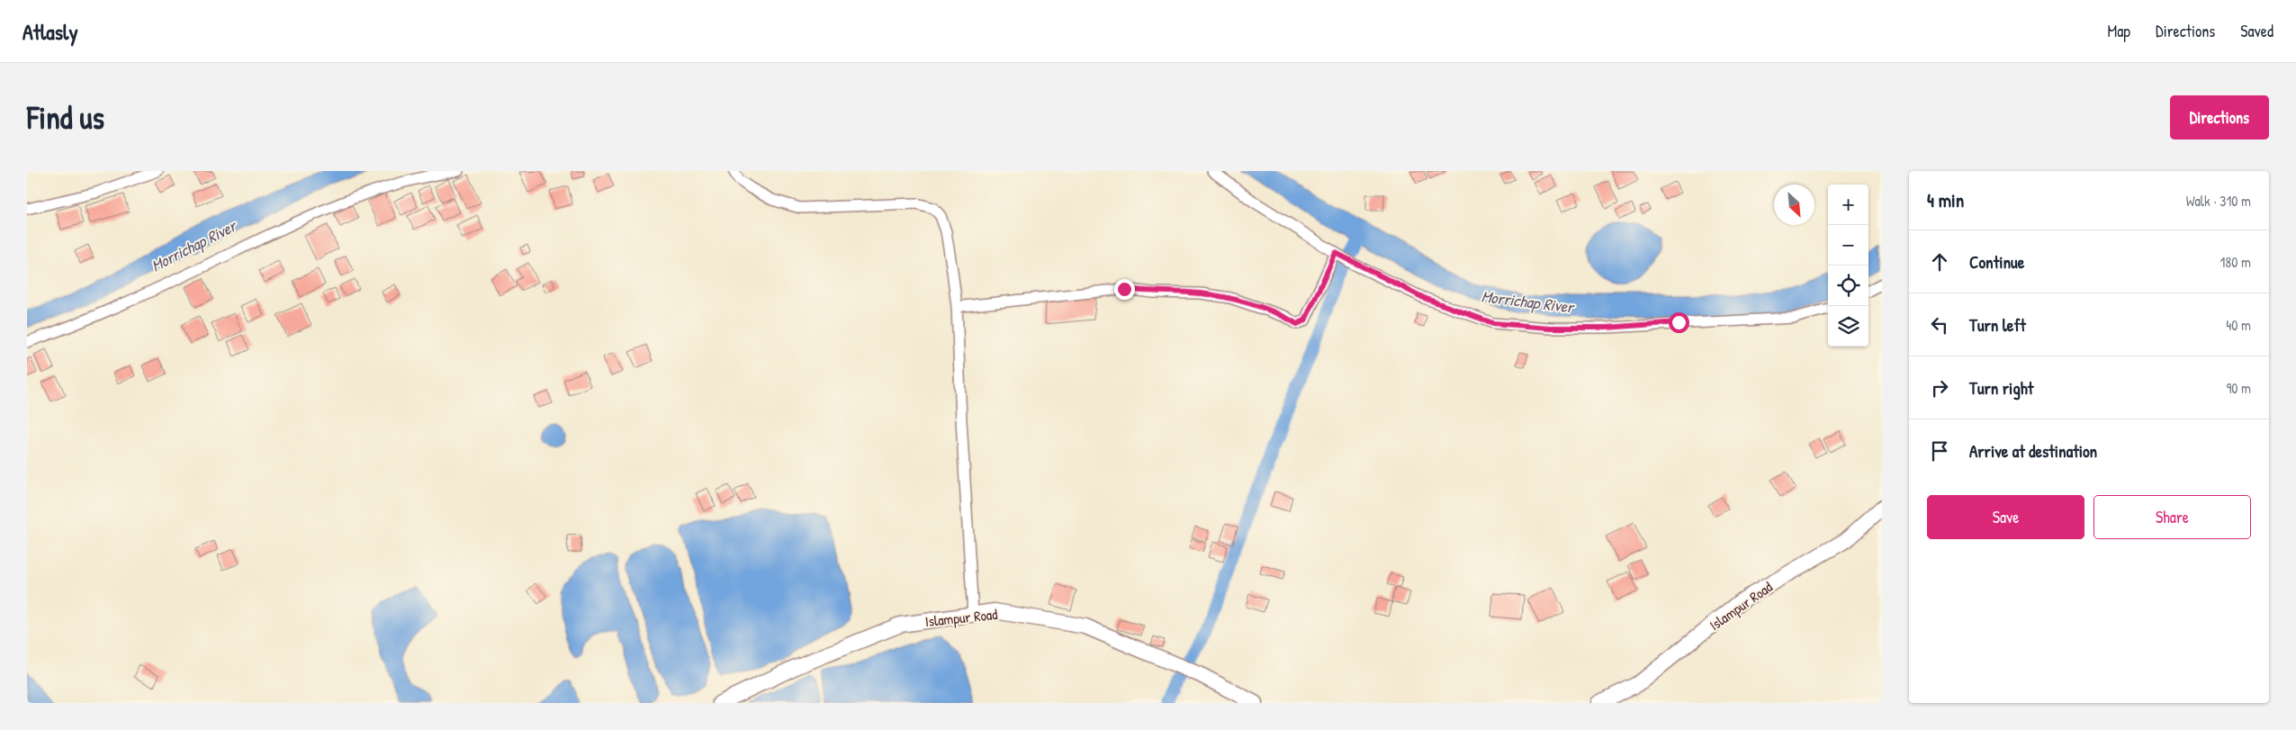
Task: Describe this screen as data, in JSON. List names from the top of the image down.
{
  "streets": {
    "street": ["Islampur Road"]
  },
  "water": ["Morrichap River"],
  "north": "bottom right",
  "page": {
    "header": "Atlasly",
    "nav": ["Map", "Directions", "Saved"],
    "buttons": [
      "Directions",
      ["Save", "Share"]
    ],
    "title": "Find us",
    "heading": ["4 min", "Walk · 310 m"],
    "map_buttons": ["+", "−"],
    "list": [
      ["Continue", "180 m"],
      ["Turn left", "40 m"],
      ["Turn right", "90 m"],
      "Arrive at destination"
    ]
  }
}
